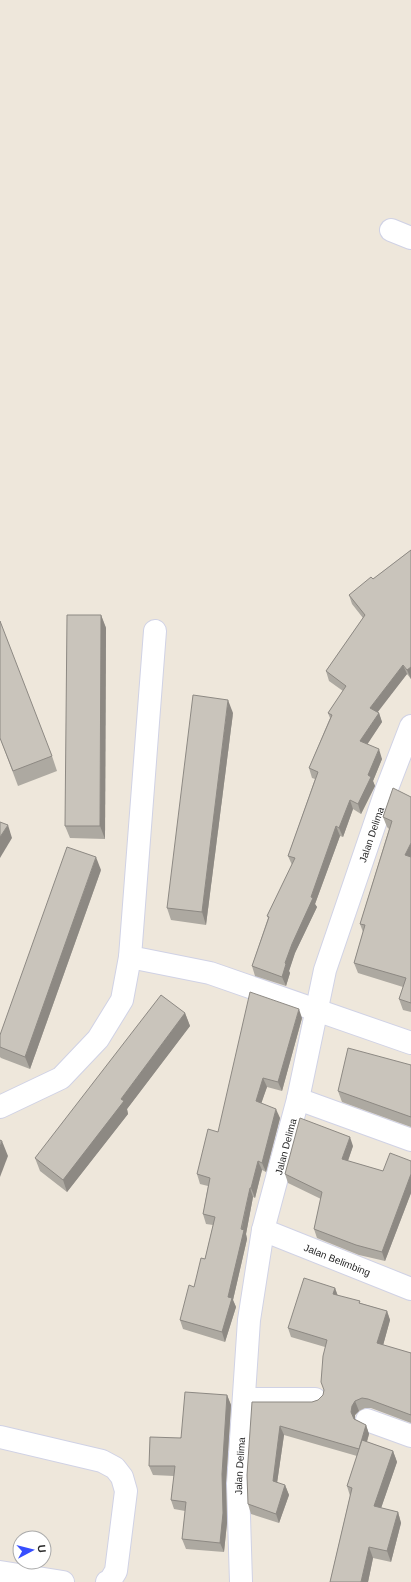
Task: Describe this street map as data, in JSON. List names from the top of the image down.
{
  "streets": {
    "street": ["Jalan Delima", "Jalan Belimbing"]
  },
  "crossings": [
    ["Jalan Delima", "Jalan Belimbing"]
  ],
  "north": "right"
}
